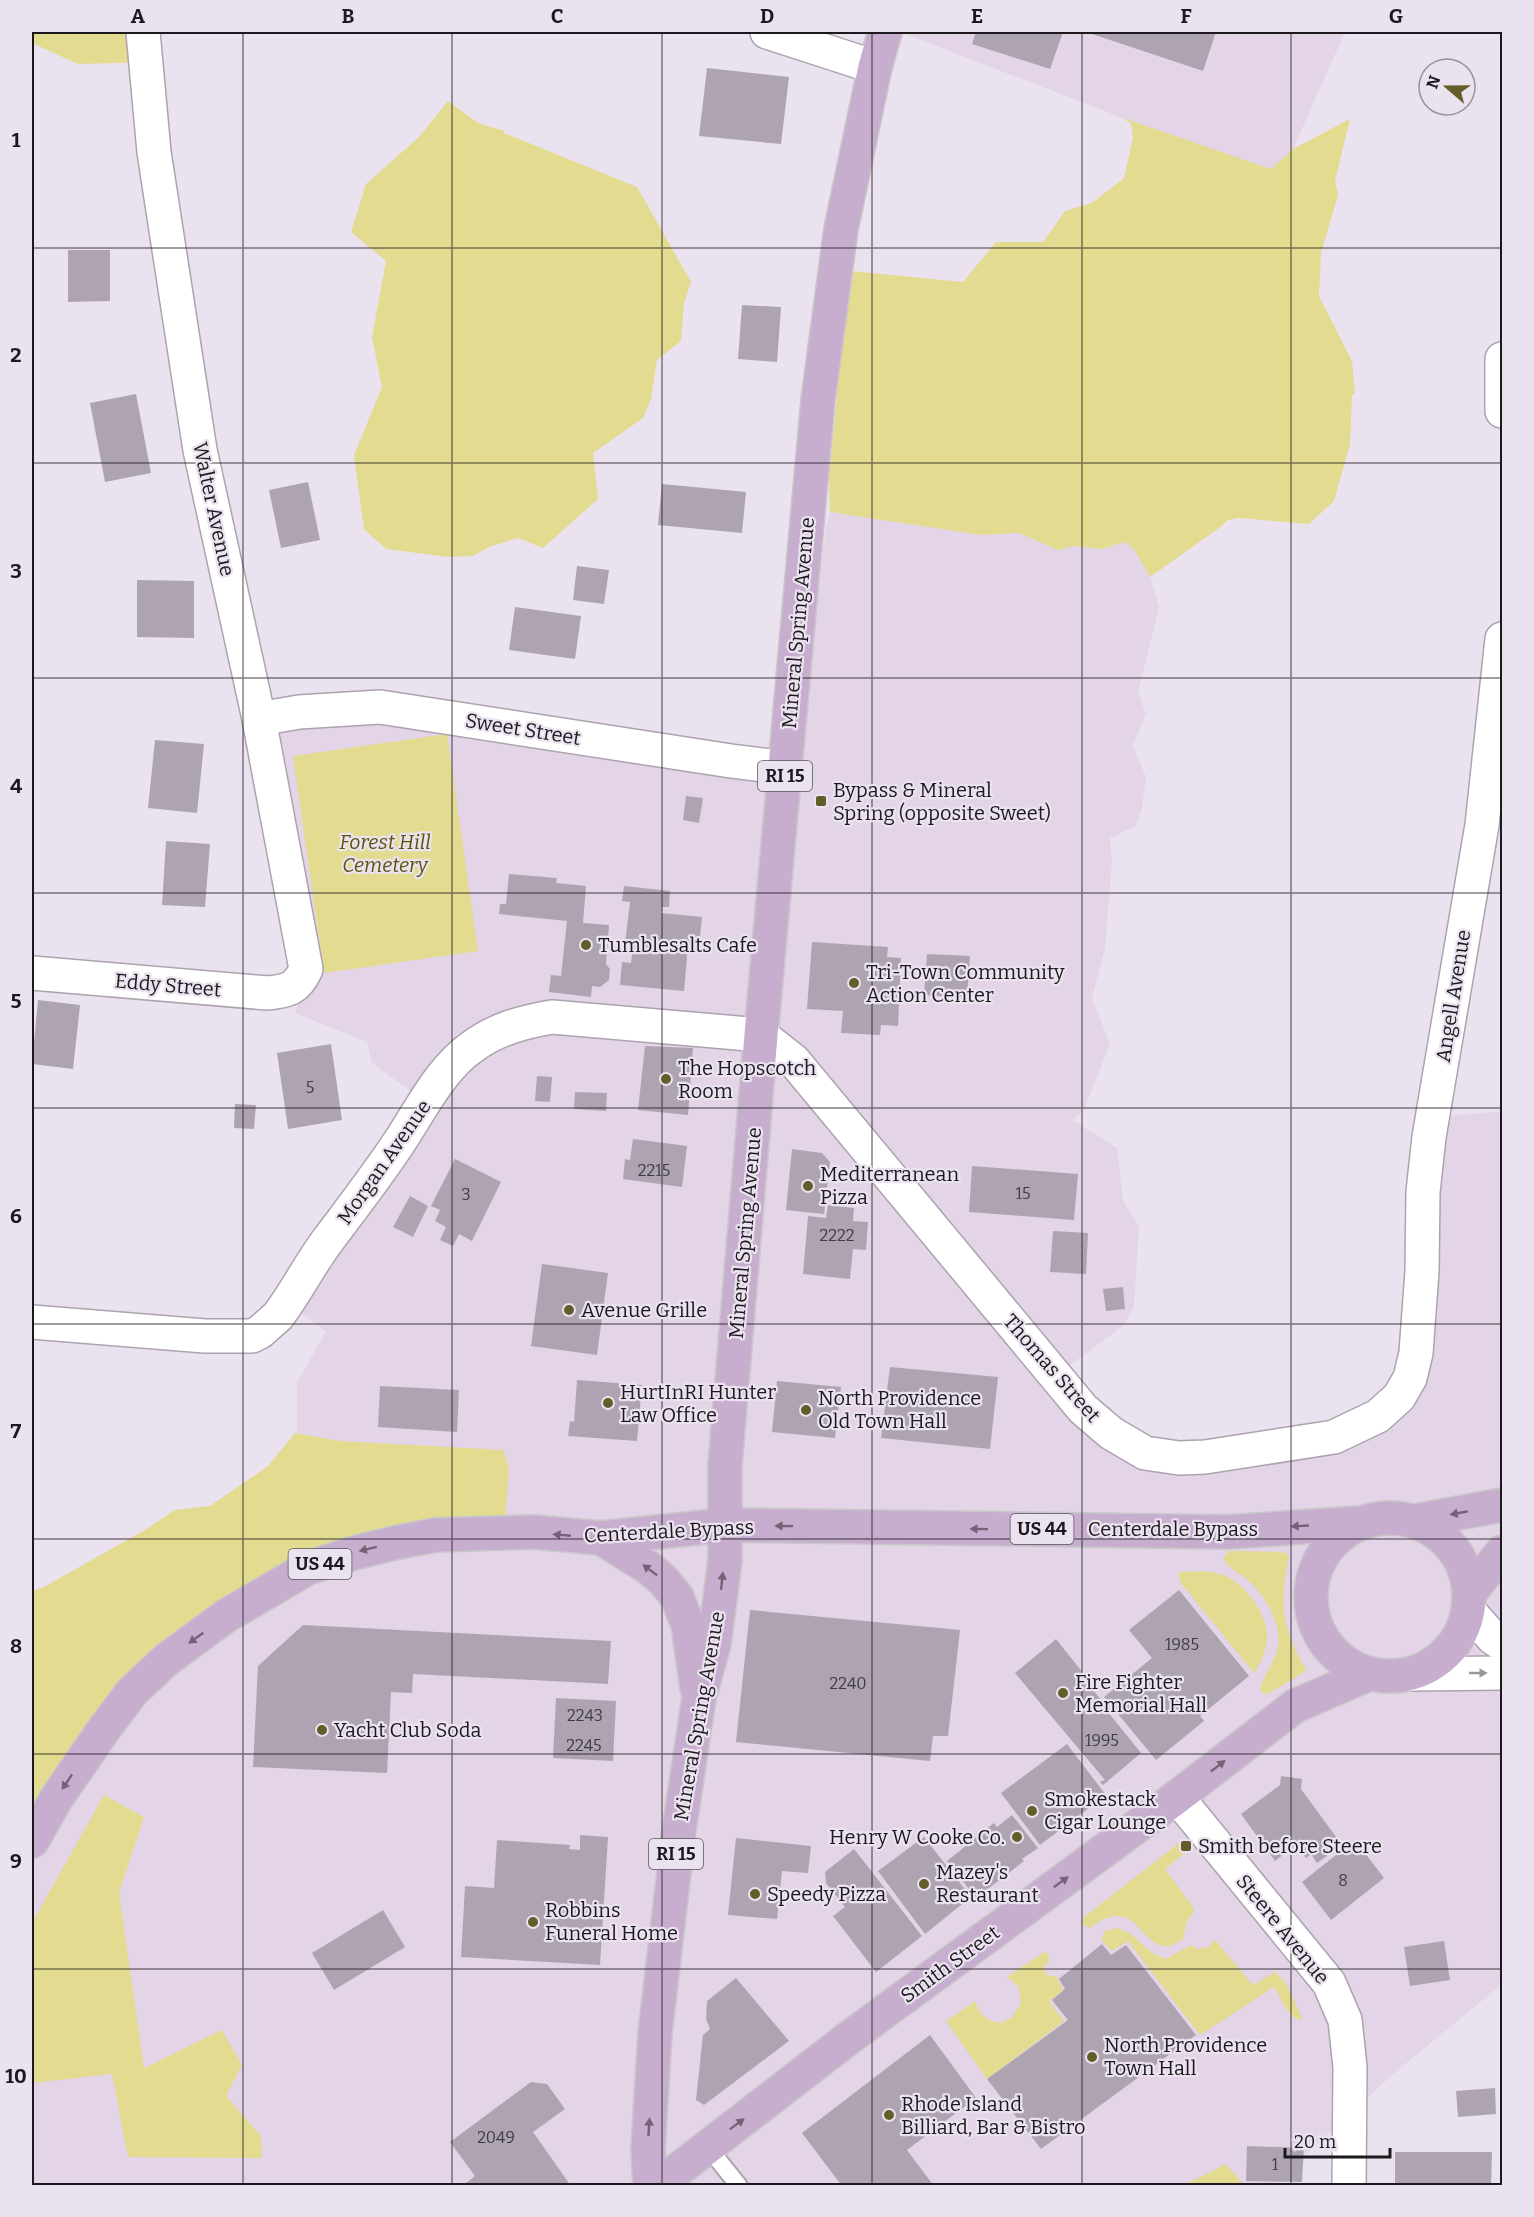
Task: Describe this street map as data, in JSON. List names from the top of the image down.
{
  "streets": {
    "main road": [
      "Mineral Spring Avenue",
      "RI 15",
      "US 44",
      "Centerdale Bypass",
      "Smith Street"
    ],
    "street": [
      "Walter Avenue",
      "Sweet Street",
      "Eddy Street",
      "Angell Avenue",
      "Morgan Avenue",
      "Thomas Street",
      "Steere Avenue"
    ]
  },
  "crossings": [
    ["Walter Avenue", "Sweet Street"],
    ["Walter Avenue", "Eddy Street"],
    ["Mineral Spring Avenue", "Sweet Street"],
    ["Mineral Spring Avenue", "Morgan Avenue"],
    ["Mineral Spring Avenue", "Thomas Street"],
    ["Mineral Spring Avenue", "Centerdale Bypass"],
    ["Angell Avenue", "Thomas Street"],
    ["Morgan Avenue", "Thomas Street"],
    ["Centerdale Bypass", "Smith Street"],
    ["Steere Avenue", "Smith Street"]
  ],
  "one_way": ["Centerdale Bypass", "Smith Street"],
  "parks": ["Forest Hill Cemetery"],
  "places": {
    "transit": ["Bypass & Mineral Spring (opposite Sweet)", "Smith before Steere"],
    "other": [
      "Tumblesalts Cafe",
      "Tri-Town Community Action Center",
      "The Hopscotch Room",
      "Mediterranean Pizza",
      "Avenue Grille",
      "HurtInRI Hunter Law Office",
      "North Providence Old Town Hall",
      "Fire Fighter Memorial Hall",
      "Yacht Club Soda",
      "Smokestack Cigar Lounge",
      "Henry W Cooke Co.",
      "Mazey's Restaurant",
      "Speedy Pizza",
      "Robbins Funeral Home",
      "North Providence Town Hall",
      "Rhode Island Billiard, Bar & Bistro"
    ]
  },
  "house_numbers": [
    "5",
    "2215",
    "15",
    "3",
    "2222",
    "1985",
    "2240",
    "2243",
    "1995",
    "2245",
    "8",
    "2049",
    "1"
  ],
  "scale_bar": "20 m",
  "north": "left",
  "grid": {
    "columns": [
      "A",
      "B",
      "C",
      "D",
      "E",
      "F",
      "G"
    ],
    "rows": [
      "1",
      "2",
      "3",
      "4",
      "5",
      "6",
      "7",
      "8",
      "9",
      "10"
    ]
  }
}
